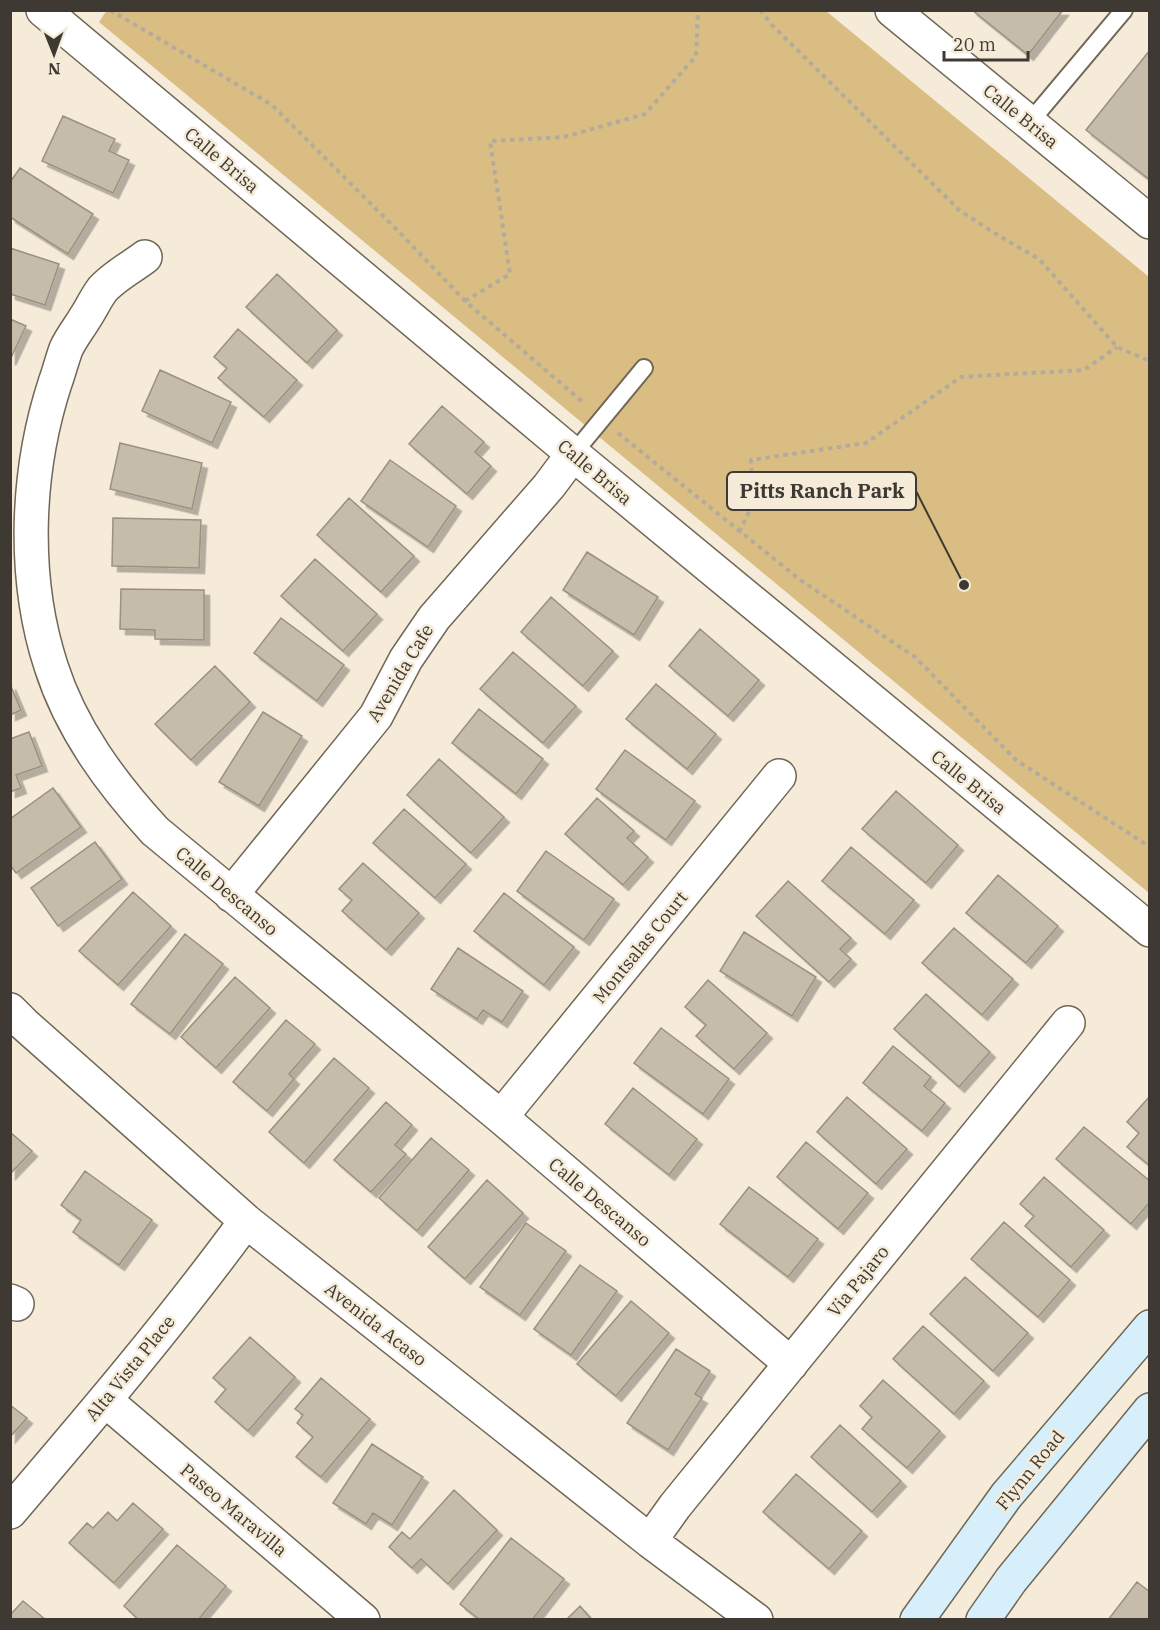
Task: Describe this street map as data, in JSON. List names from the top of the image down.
{
  "streets": {
    "main road": ["Flynn Road"],
    "street": [
      "Calle Brisa",
      "Avenida Cafe",
      "Calle Descanso",
      "Montsalas Court",
      "Via Pajaro",
      "Avenida Acaso",
      "Alta Vista Place",
      "Paseo Maravilla"
    ]
  },
  "crossings": [
    ["Calle Brisa", "Avenida Cafe"],
    ["Avenida Cafe", "Calle Descanso"],
    ["Calle Descanso", "Montsalas Court"],
    ["Calle Descanso", "Via Pajaro"],
    ["Via Pajaro", "Avenida Acaso"],
    ["Avenida Acaso", "Alta Vista Place"],
    ["Alta Vista Place", "Paseo Maravilla"]
  ],
  "places": ["Pitts Ranch Park"],
  "scale_bar": "20 m",
  "north": "bottom"
}
